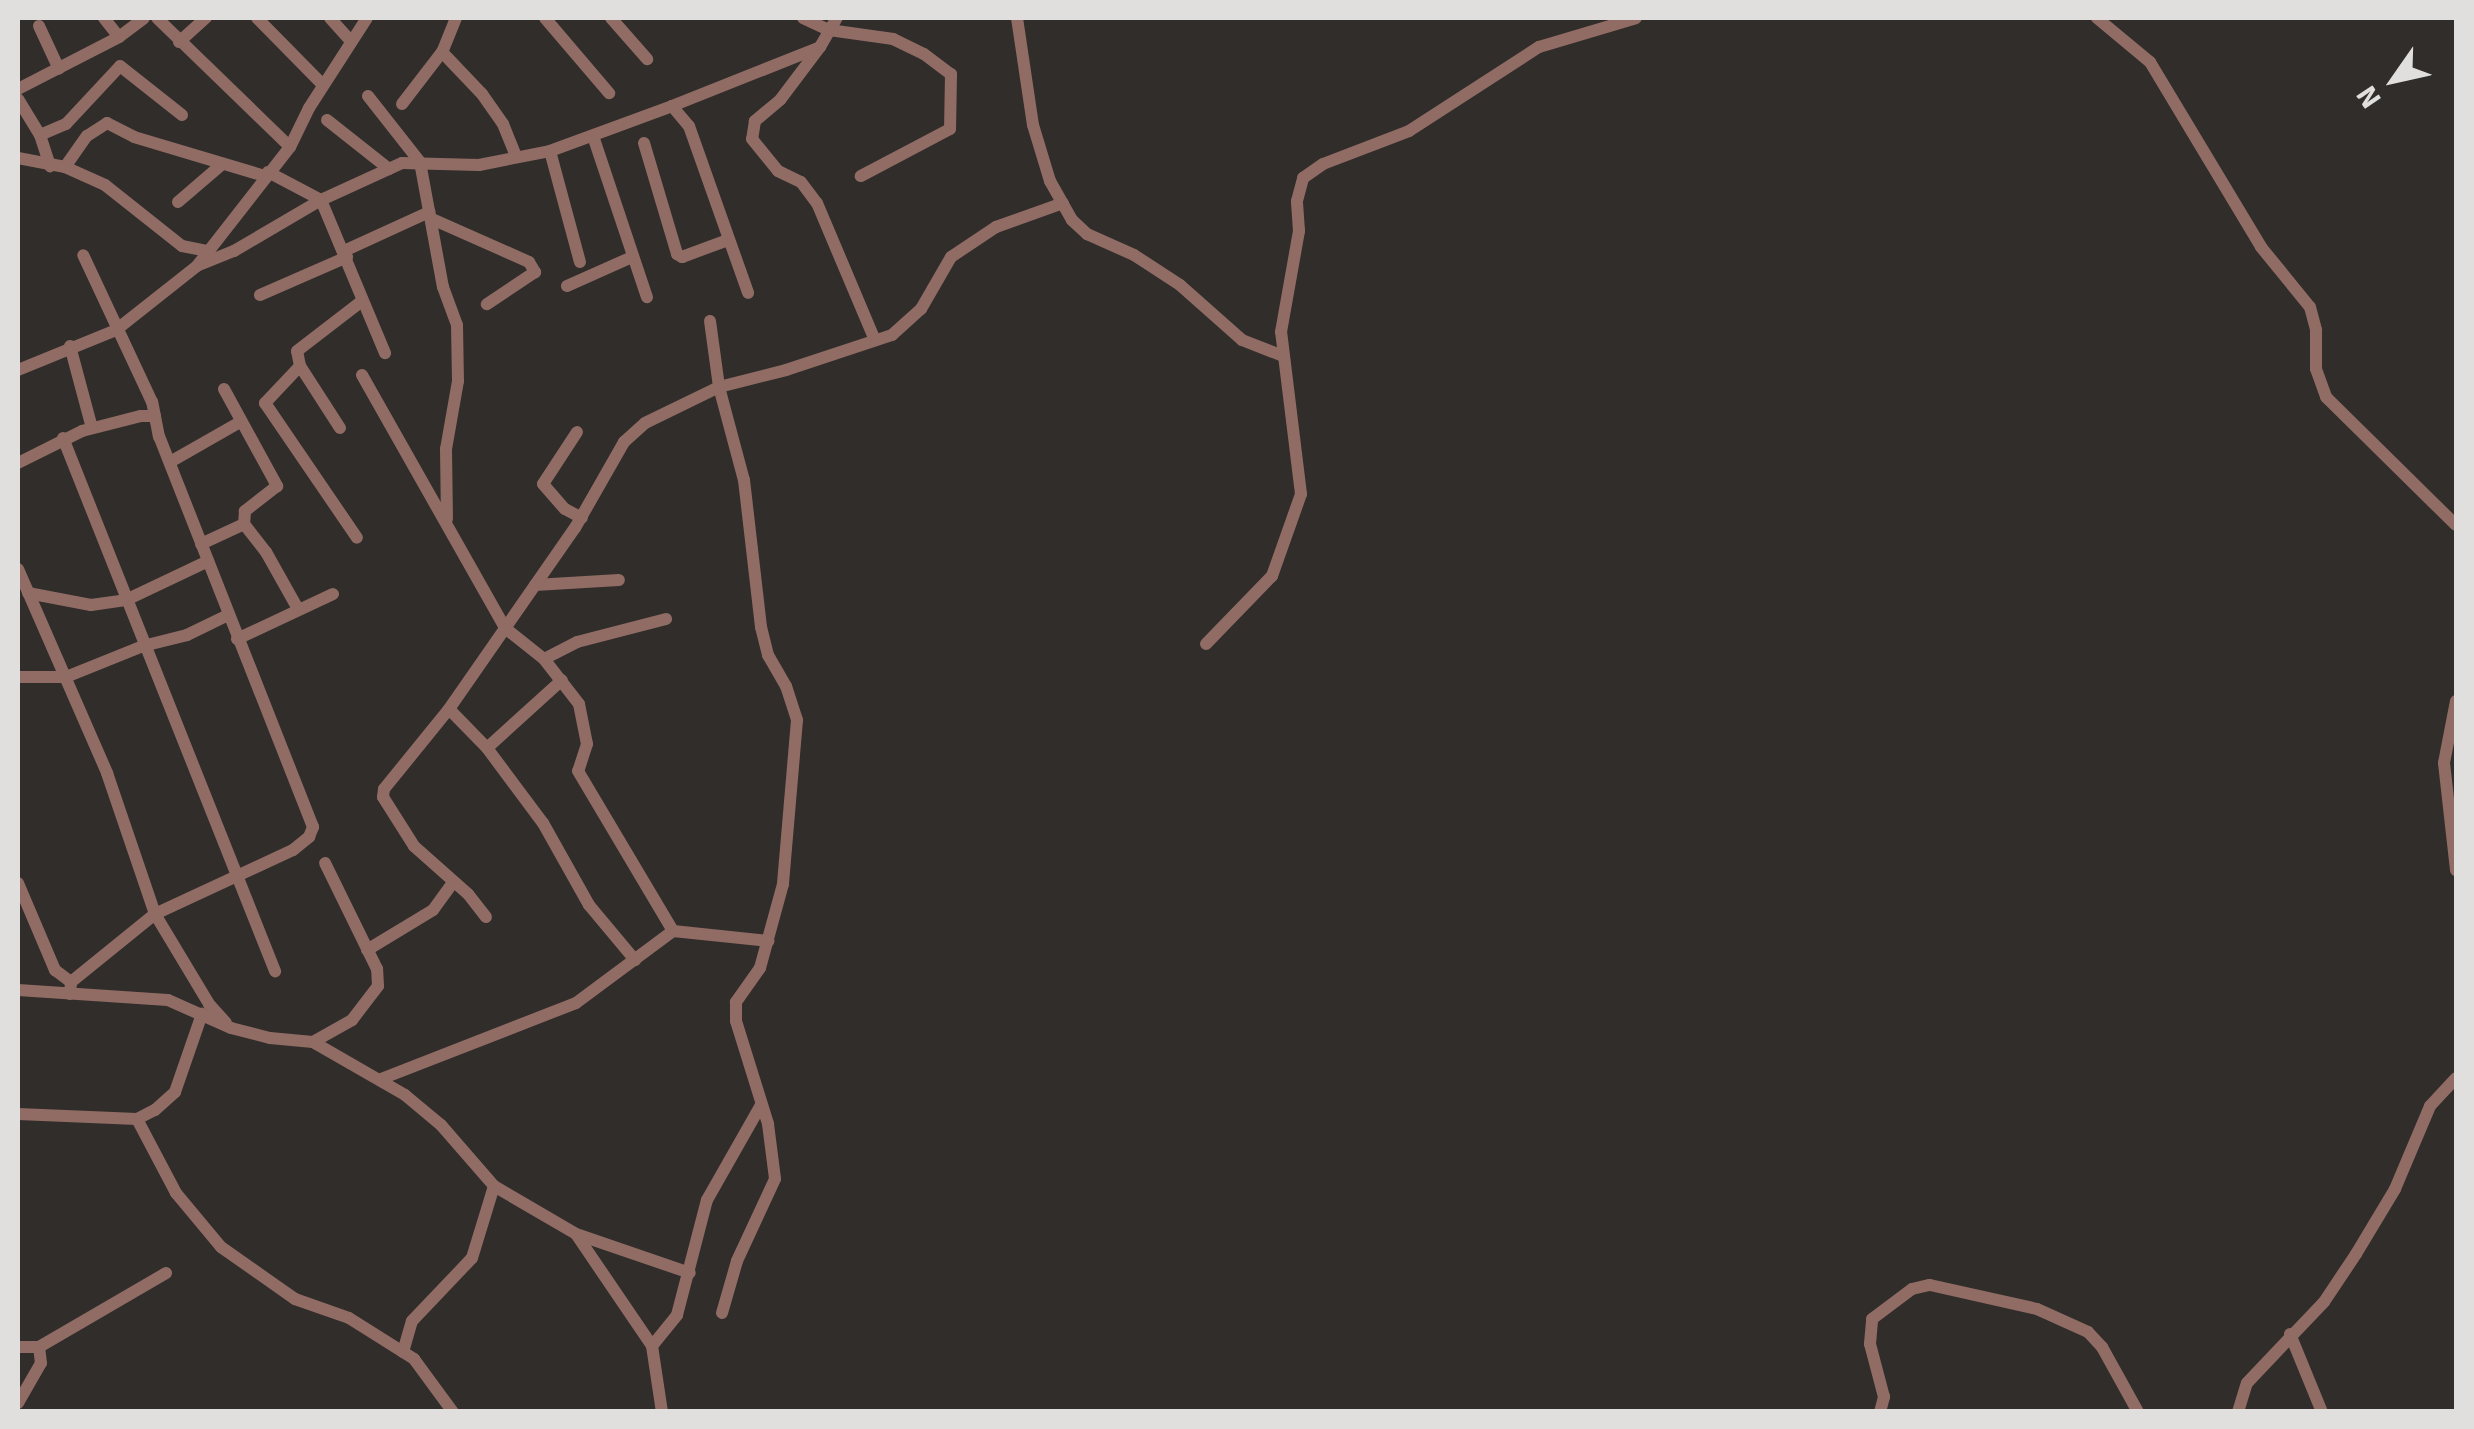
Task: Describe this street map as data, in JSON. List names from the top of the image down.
{
  "north": "bottom left"
}
